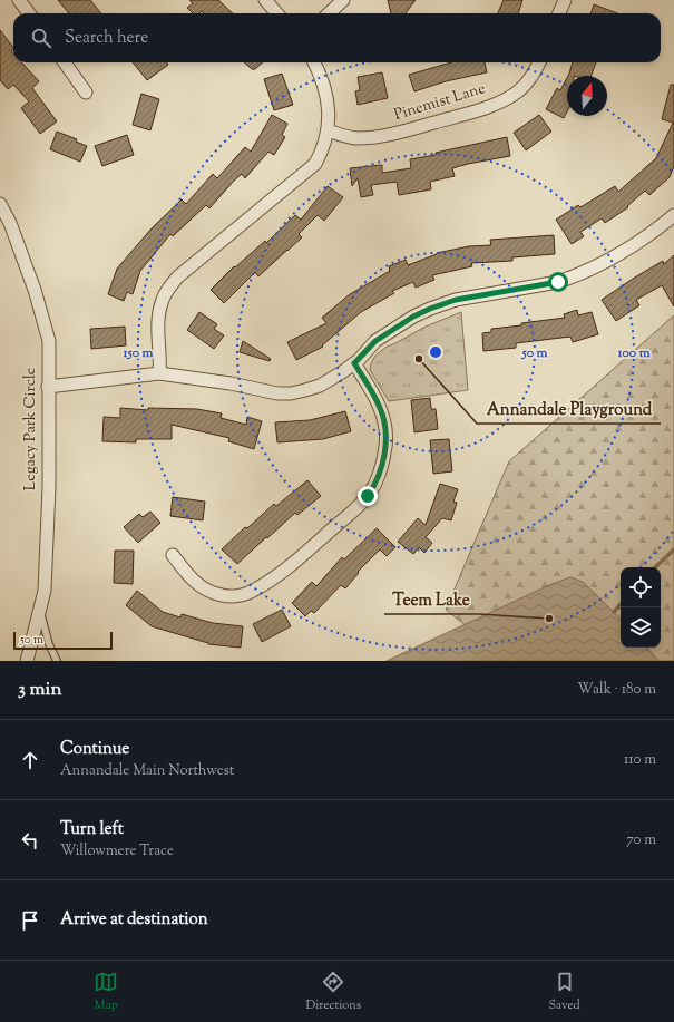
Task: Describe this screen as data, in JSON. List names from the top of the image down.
{
  "streets": {
    "street": ["Pinemist Lane", "Legacy Park Circle"]
  },
  "places": ["Annandale Playground", "Teem Lake"],
  "scale_bar": "50 m",
  "north": "top",
  "page": {
    "search": "Search here",
    "scale": "50 m",
    "heading": ["3 min", "Walk · 180 m"],
    "list": [
      ["Continue", "Annandale Main Northwest", "110 m"],
      ["Turn left", "Willowmere Trace", "70 m"],
      "Arrive at destination"
    ],
    "nav": ["Map", "Directions", "Saved"]
  },
  "rings": ["50 m", "100 m", "150 m"]
}
